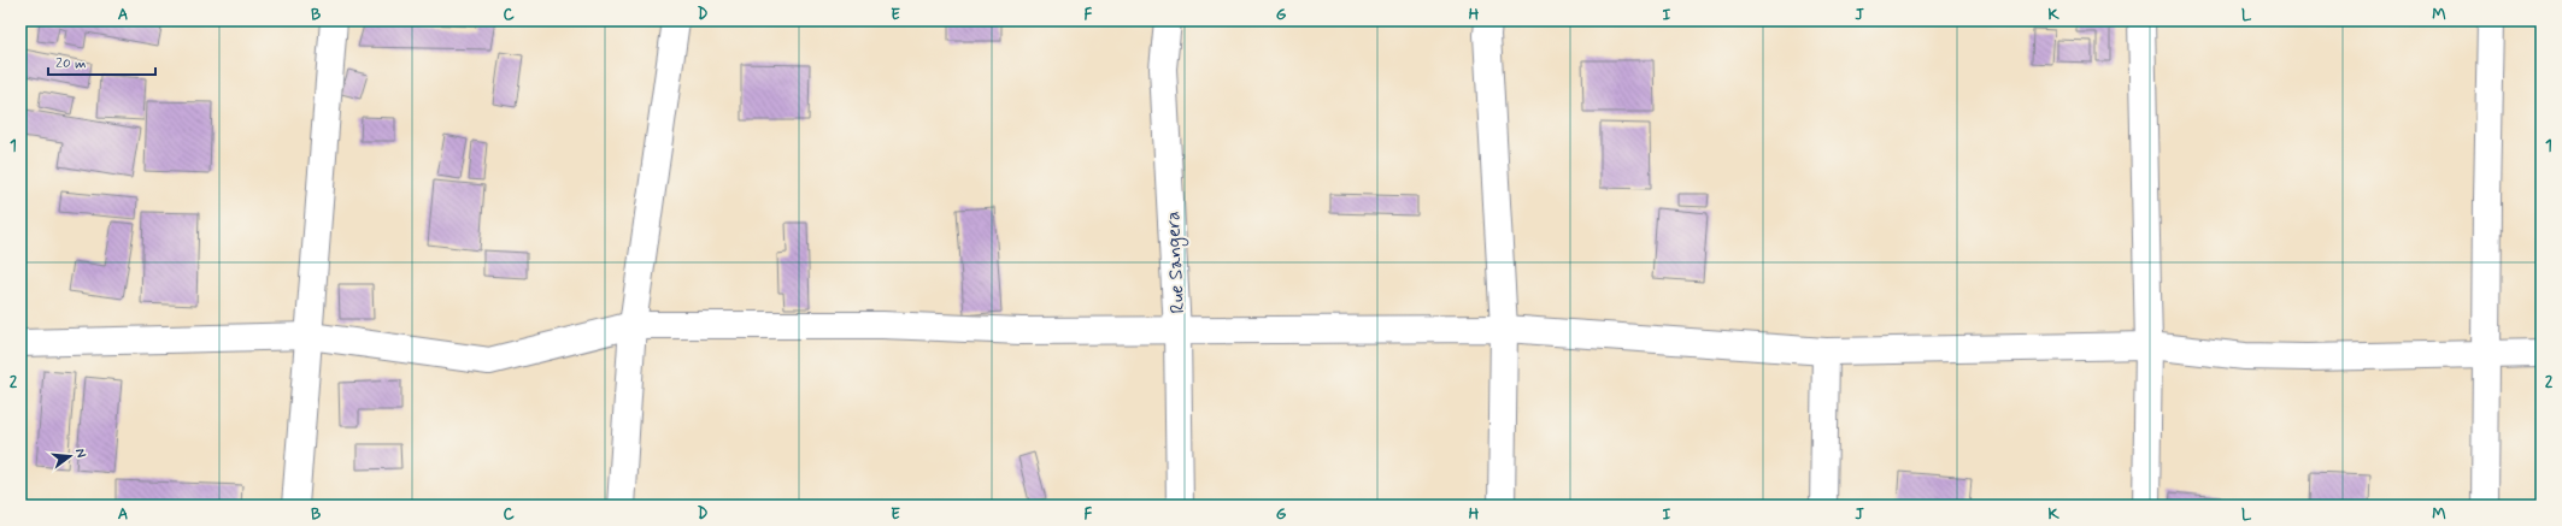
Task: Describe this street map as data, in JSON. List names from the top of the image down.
{
  "streets": {
    "street": ["Rue Sangera"]
  },
  "scale_bar": "20 m",
  "north": "right",
  "grid": {
    "columns": [
      "A",
      "B",
      "C",
      "D",
      "E",
      "F",
      "G",
      "H",
      "I",
      "J",
      "K",
      "L",
      "M"
    ],
    "rows": ["1", "2"]
  }
}
